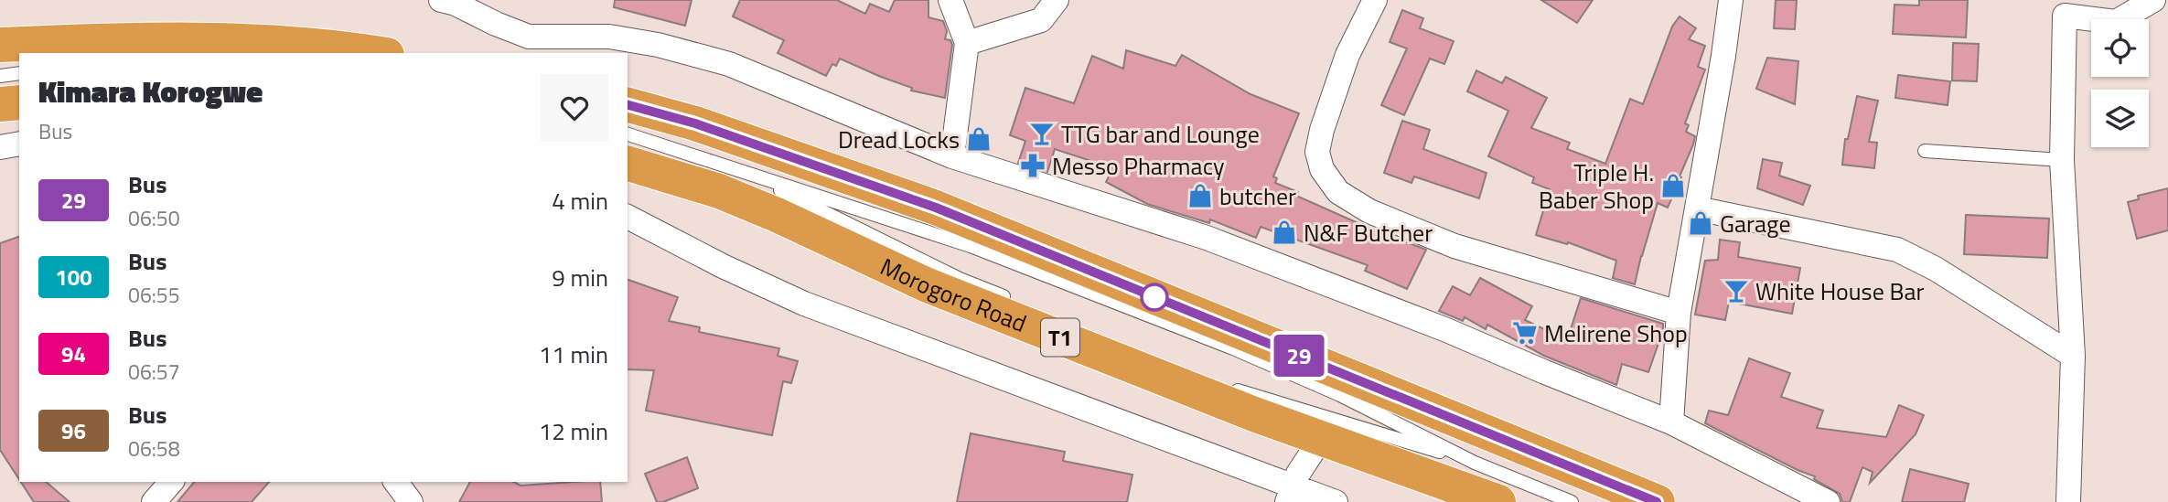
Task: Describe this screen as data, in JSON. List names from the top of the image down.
{
  "streets": {
    "highway": ["Morogoro Road", "T1"]
  },
  "places": {
    "bar": ["TTG bar and Lounge", "White House Bar"],
    "shop": [
      "Dread Locks",
      "Triple H. Baber Shop",
      "butcher",
      "Garage",
      "N&F Butcher"
    ],
    "pharmacy": ["Messo Pharmacy"],
    "supermarket": ["Melirene Shop"]
  },
  "lines": ["bus line 29"],
  "page": {
    "on_map": "29",
    "heading": ["Kimara Korogwe", "Bus"],
    "list": [
      {
        "mark": "29",
        "name": "Bus",
        "note": "06:50",
        "value": "4 min"
      },
      {
        "mark": "100",
        "name": "Bus",
        "note": "06:55",
        "value": "9 min"
      },
      {
        "mark": "94",
        "name": "Bus",
        "note": "06:57",
        "value": "11 min"
      },
      {
        "mark": "96",
        "name": "Bus",
        "note": "06:58",
        "value": "12 min"
      }
    ]
  }
}
